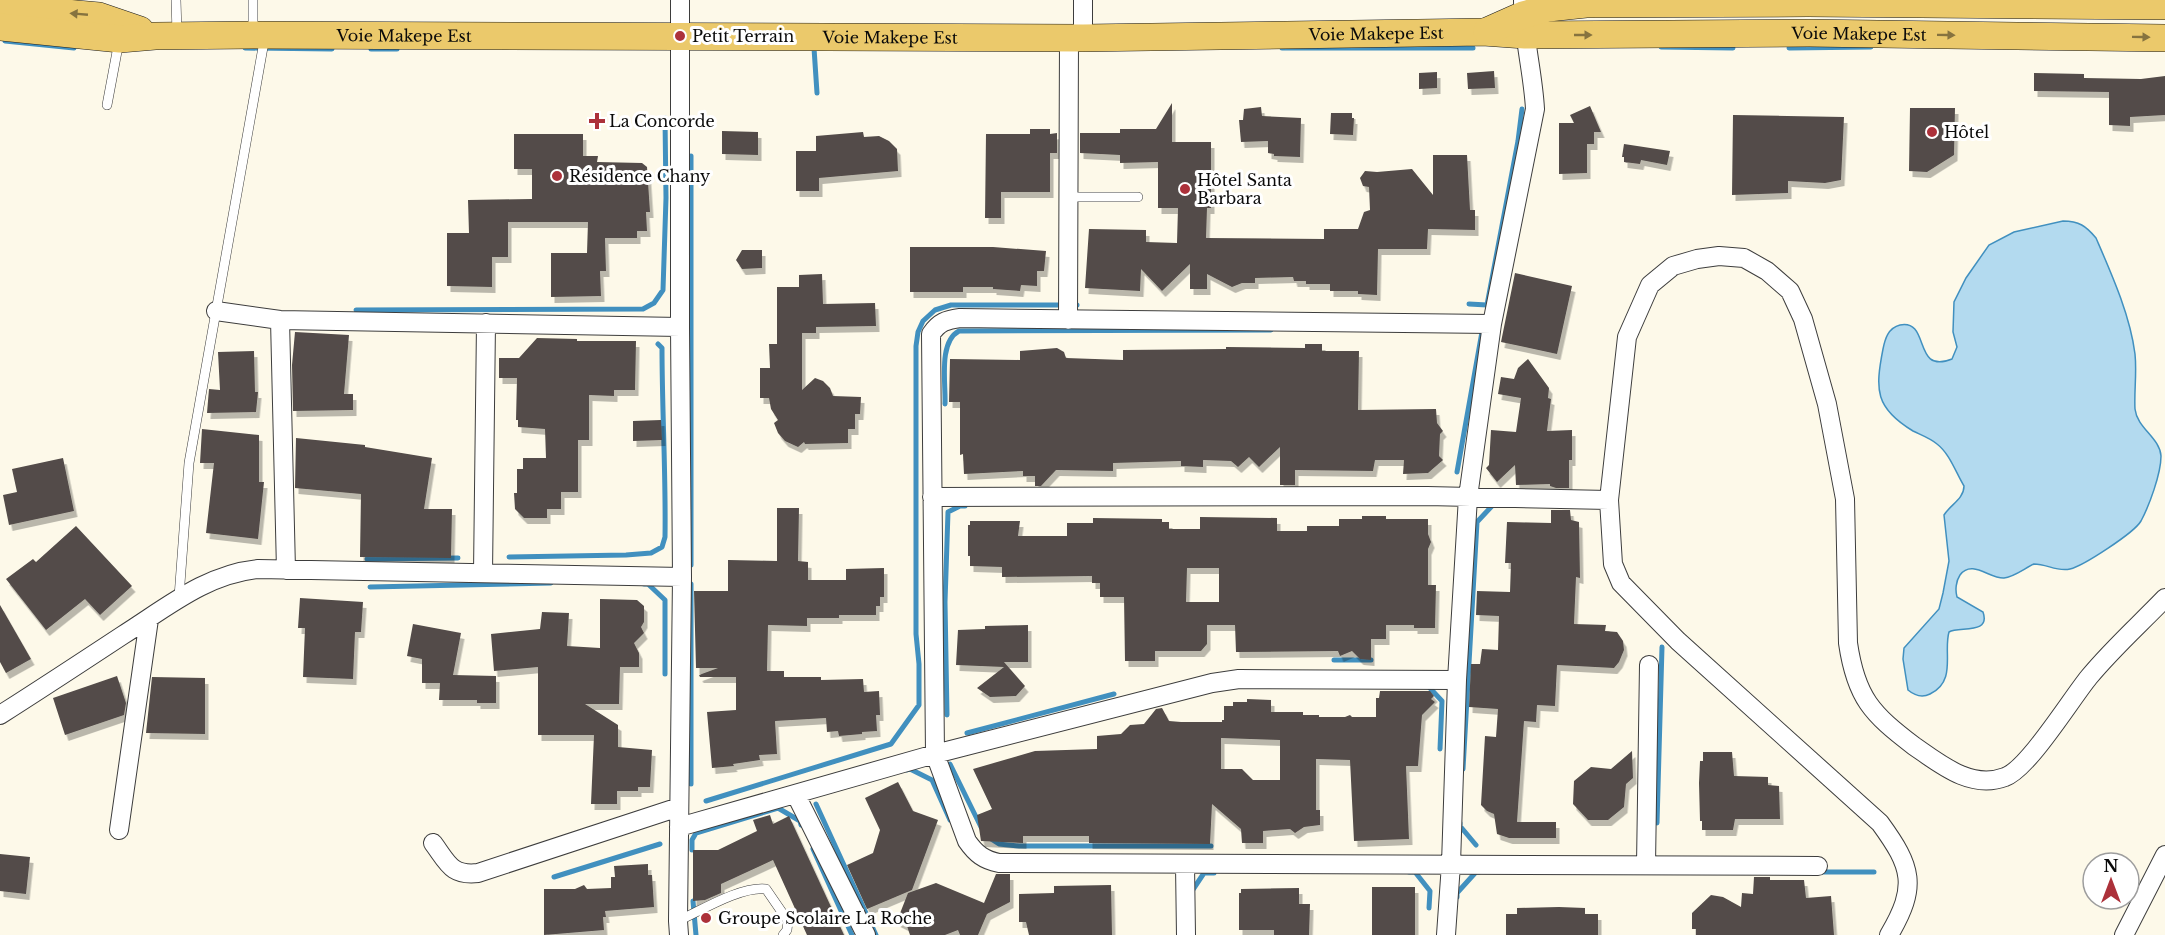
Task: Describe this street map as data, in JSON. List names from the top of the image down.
{
  "streets": {
    "main road": ["Voie Makepe Est"]
  },
  "places": {
    "other": [
      "Petit Terrain",
      "Hôtel",
      "Résidence Chany",
      "Hôtel Santa Barbara",
      "Groupe Scolaire La Roche"
    ],
    "health": ["La Concorde"]
  },
  "north": "top"
}
